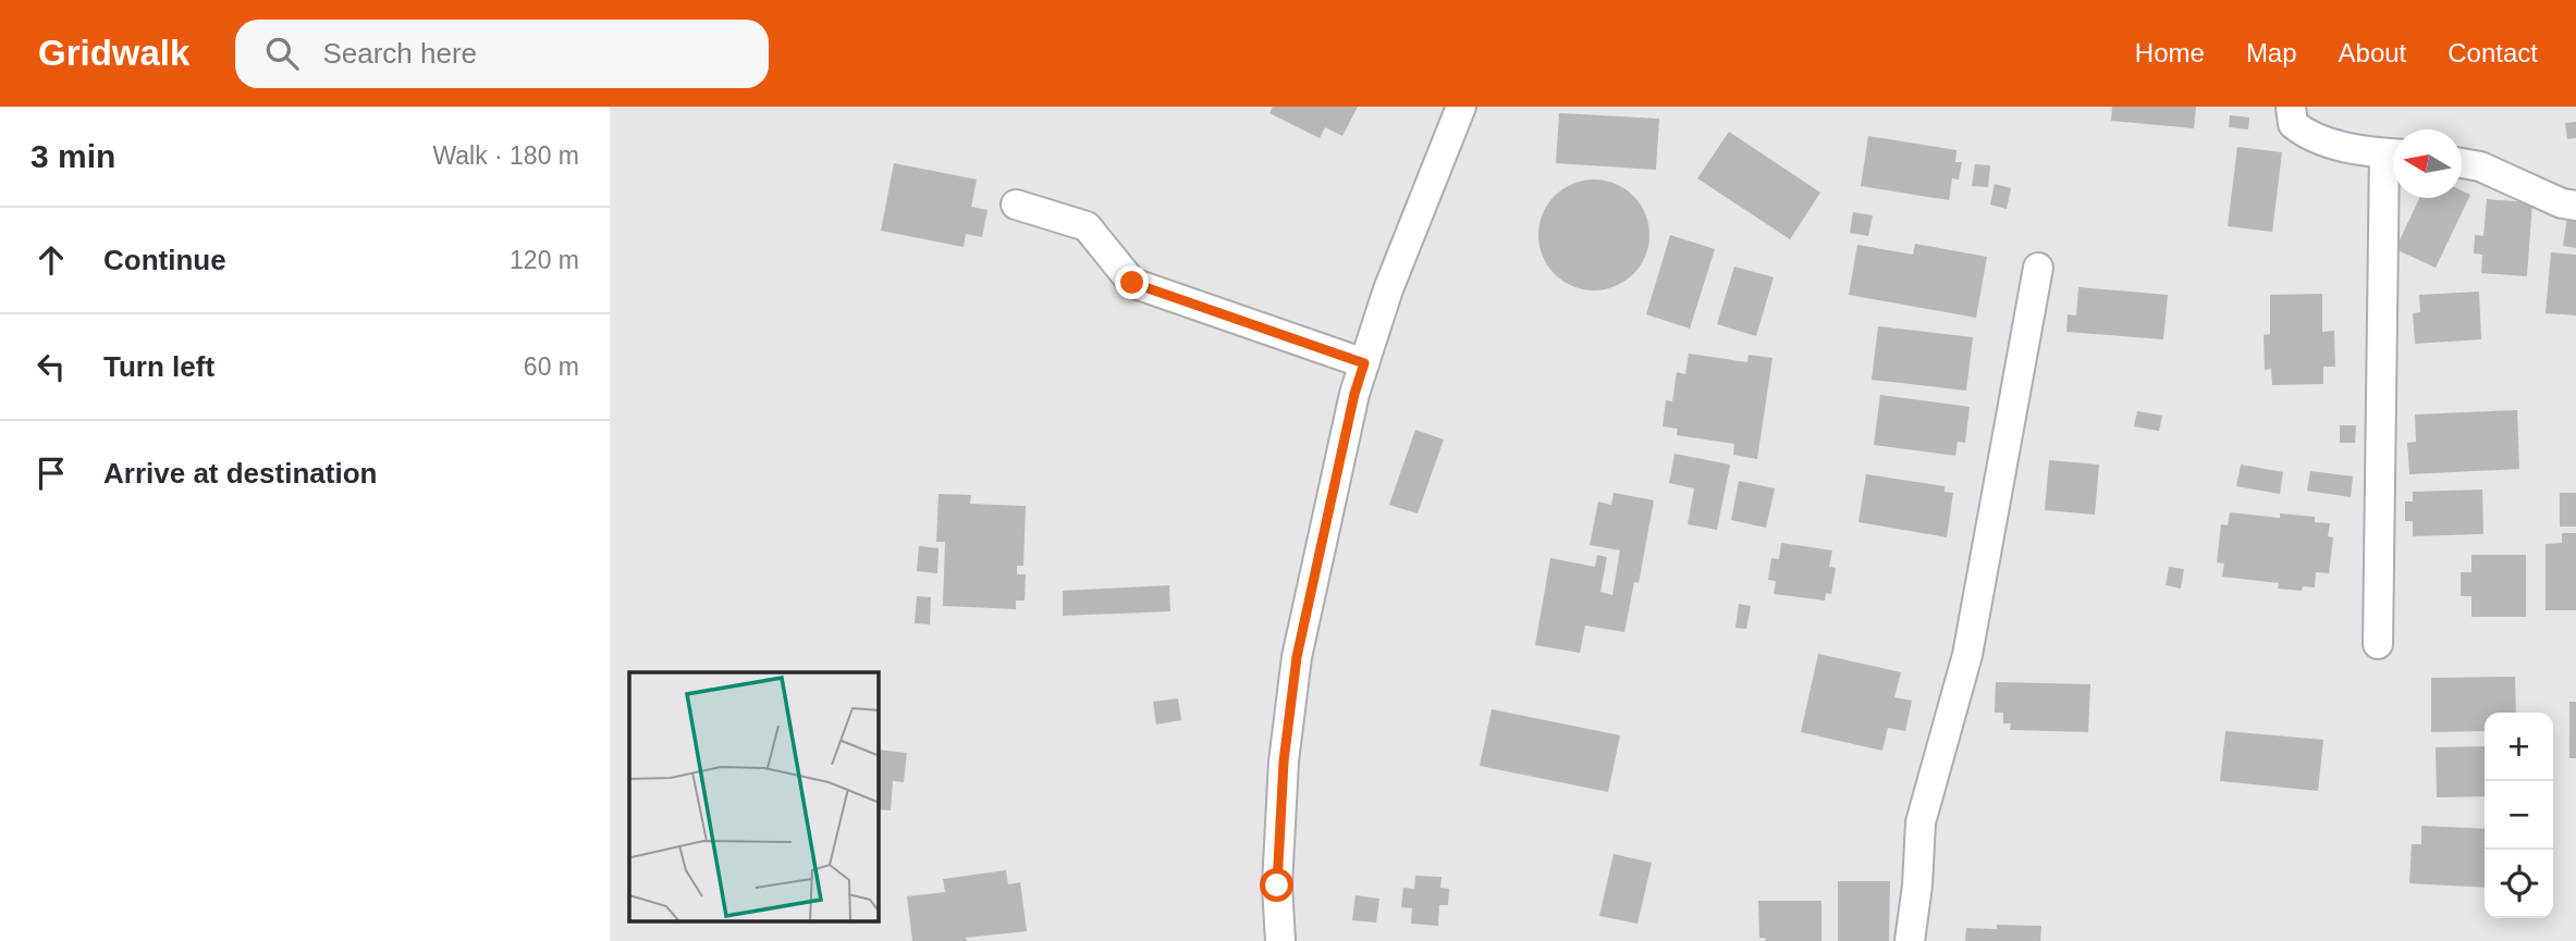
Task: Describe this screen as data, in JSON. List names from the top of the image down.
{
  "north": "left",
  "page": {
    "header": "Gridwalk",
    "search": "Search here",
    "nav": [
      "Home",
      "Map",
      "About",
      "Contact"
    ],
    "heading": ["3 min", "Walk · 180 m"],
    "list": [
      ["Continue", "120 m"],
      ["Turn left", "60 m"],
      "Arrive at destination"
    ],
    "map_buttons": ["+", "−"]
  }
}
